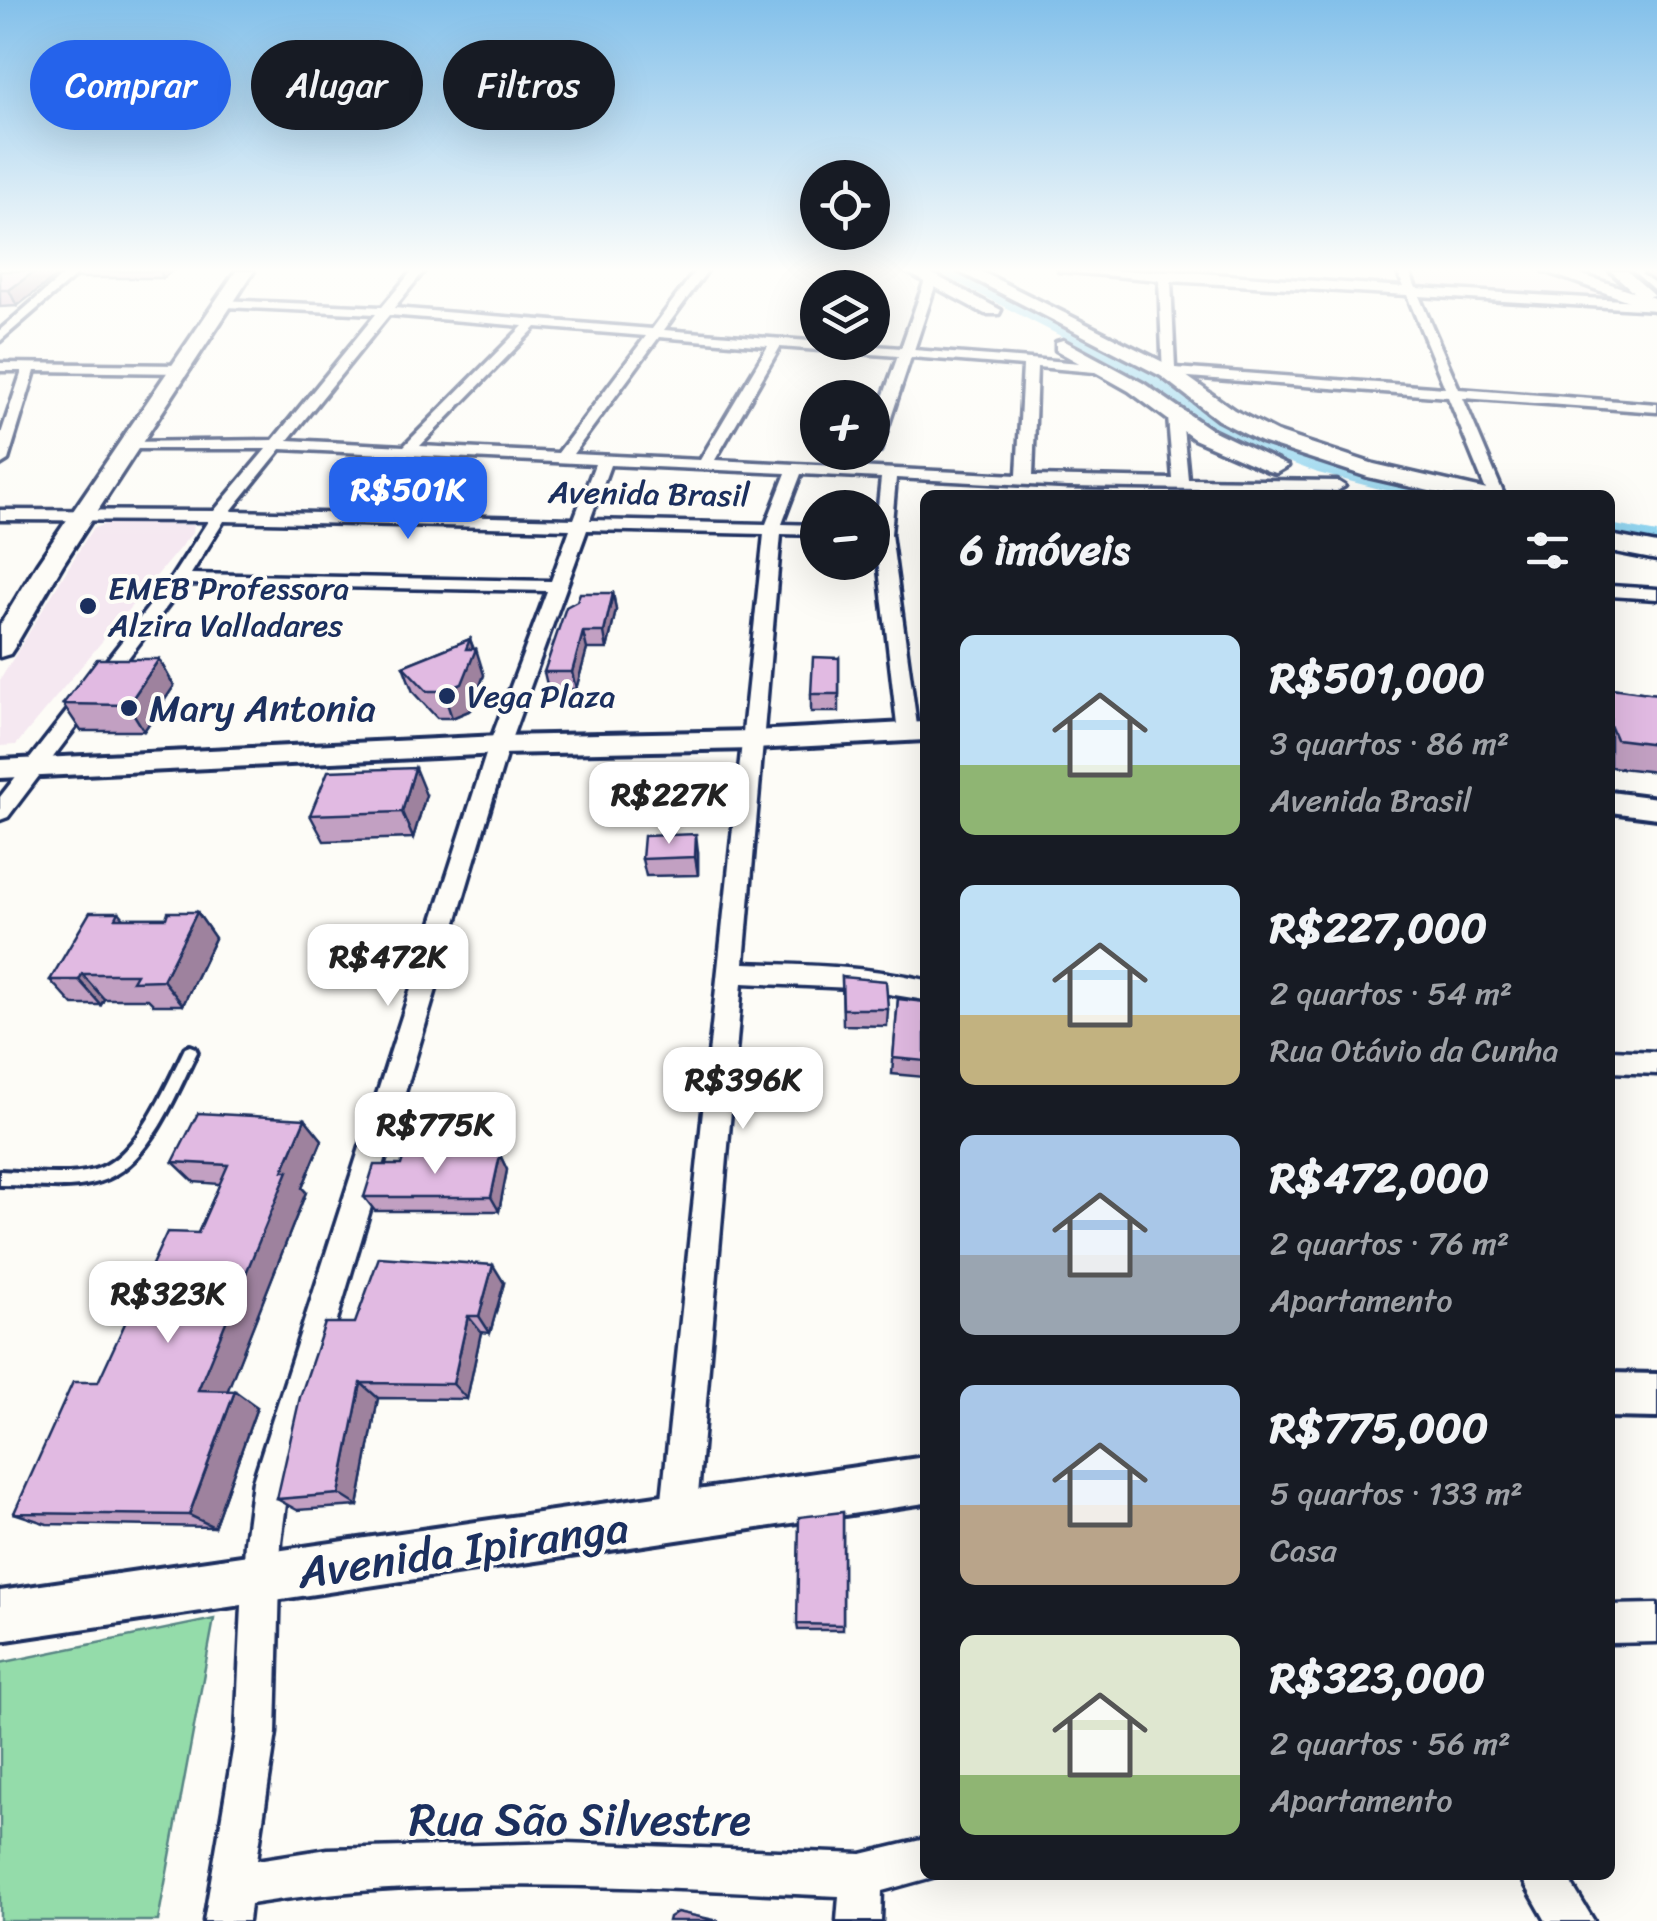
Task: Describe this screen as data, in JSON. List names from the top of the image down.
{
  "streets": {
    "street": ["Avenida Brasil", "Avenida Ipiranga", "Rua São Silvestre"]
  },
  "places": ["EMEB Professora Alzira Valladares", "Vega Plaza", "Mary Antonia"],
  "page": {
    "chip": ["Comprar", "Alugar", "Filtros"],
    "map_buttons": ["+", "−"],
    "price": [
      "R$501K",
      "R$227K",
      "R$472K",
      "R$396K",
      "R$775K",
      "R$323K"
    ],
    "heading": "6 imóveis",
    "list": [
      {
        "name": "R$501,000",
        "note": "3 quartos · 86 m² · Avenida Brasil"
      },
      {
        "name": "R$227,000",
        "note": "2 quartos · 54 m² · Rua Otávio da Cunha"
      },
      {
        "name": "R$472,000",
        "note": "2 quartos · 76 m² · Apartamento"
      },
      {
        "name": "R$775,000",
        "note": "5 quartos · 133 m² · Casa"
      },
      {
        "name": "R$323,000",
        "note": "2 quartos · 56 m² · Apartamento"
      }
    ]
  }
}
